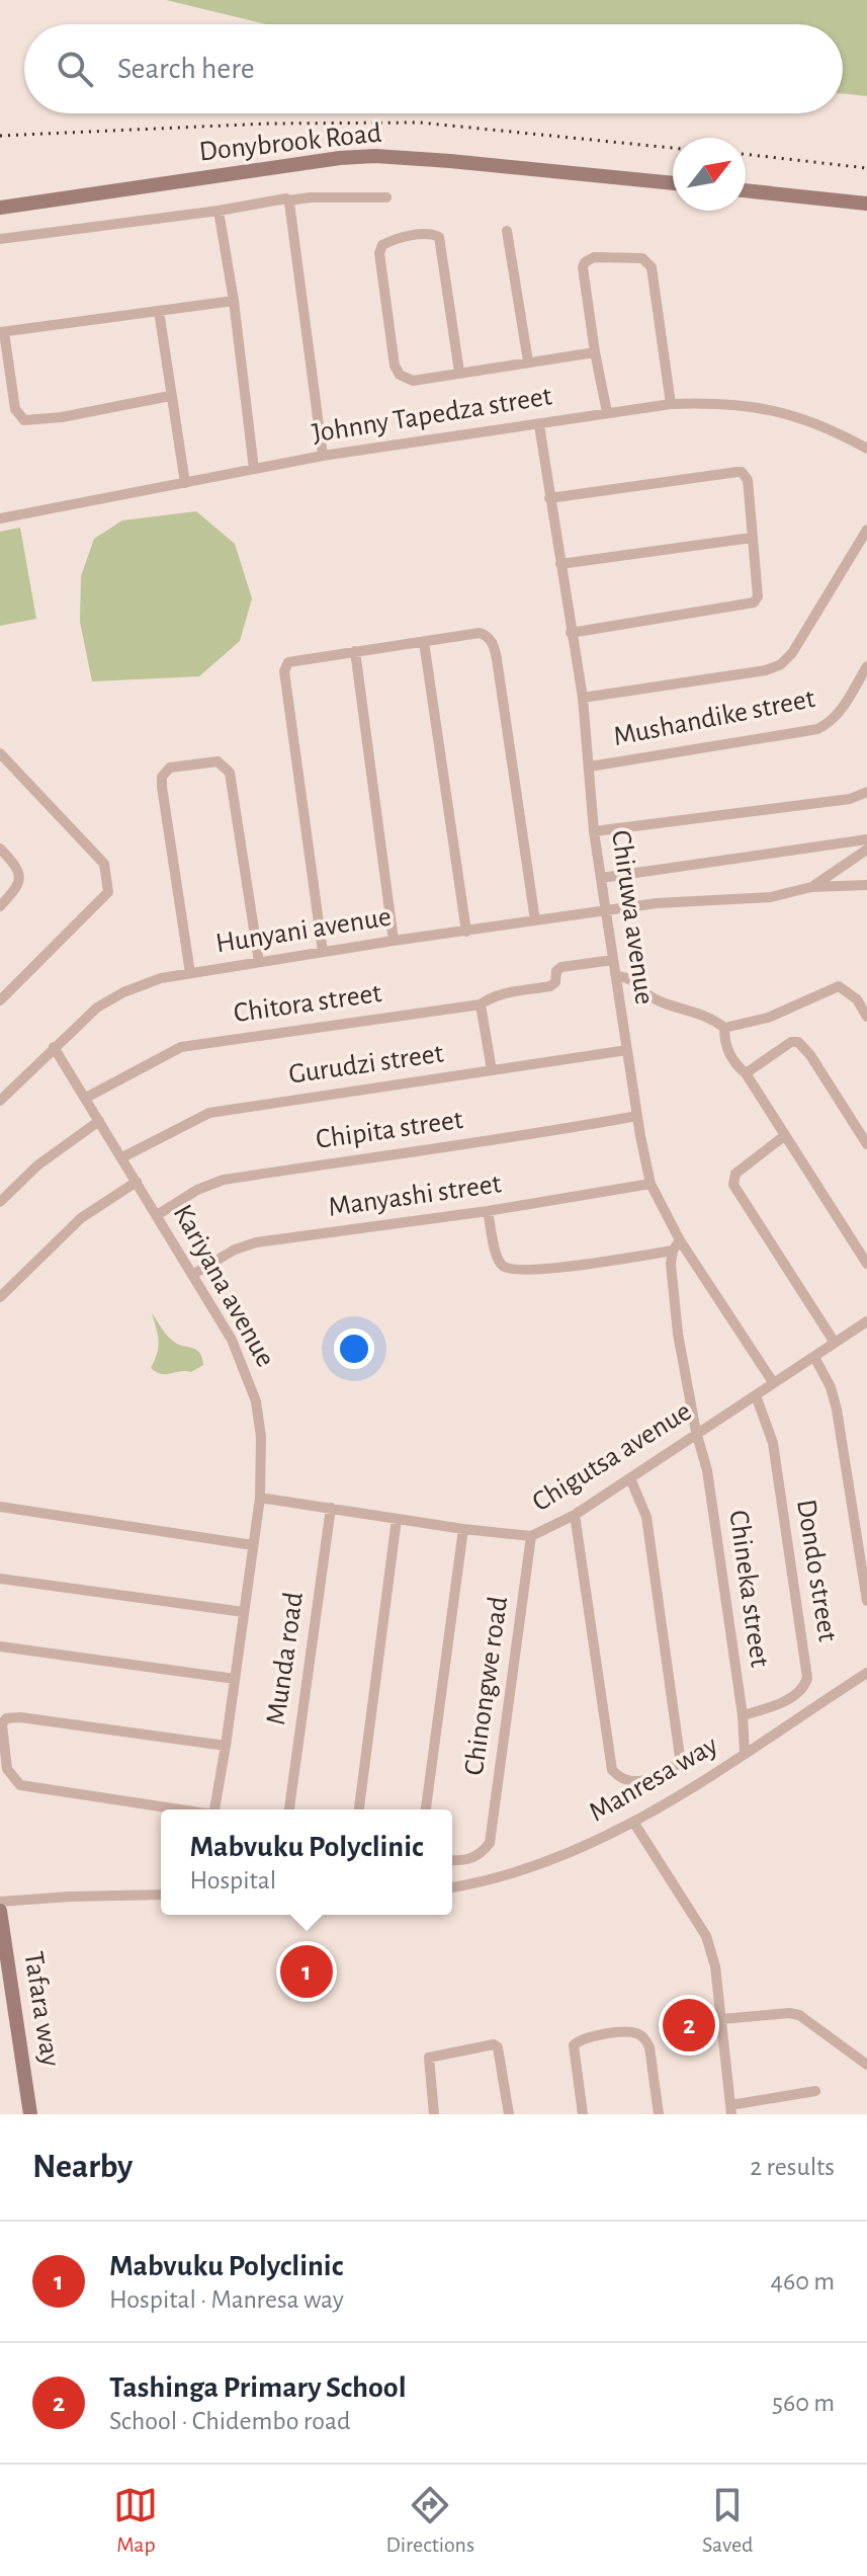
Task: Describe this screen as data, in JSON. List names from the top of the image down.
{
  "streets": {
    "street": [
      "Donybrook Road",
      "Johnny Tapedza street",
      "Mushandike street",
      "Chiruwa avenue",
      "Hunyani avenue",
      "Chitora street",
      "Gurudzi street",
      "Chipita street",
      "Manyashi street",
      "Kariyana avenue",
      "Chigutsa avenue",
      "Dondo street",
      "Chineka street",
      "Munda road",
      "Chinongwe road",
      "Manresa way",
      "Tafara way"
    ]
  },
  "crossings": [
    ["Johnny Tapedza street", "Chiruwa avenue"],
    ["Mushandike street", "Chiruwa avenue"],
    ["Chiruwa avenue", "Hunyani avenue"],
    ["Chiruwa avenue", "Chitora street"],
    ["Chiruwa avenue", "Gurudzi street"],
    ["Chiruwa avenue", "Chipita street"],
    ["Chiruwa avenue", "Manyashi street"],
    ["Chiruwa avenue", "Chigutsa avenue"],
    ["Hunyani avenue", "Kariyana avenue"],
    ["Chitora street", "Kariyana avenue"],
    ["Gurudzi street", "Kariyana avenue"],
    ["Chipita street", "Kariyana avenue"],
    ["Manyashi street", "Kariyana avenue"],
    ["Kariyana avenue", "Chigutsa avenue"],
    ["Chigutsa avenue", "Dondo street"],
    ["Chigutsa avenue", "Chineka street"],
    ["Chigutsa avenue", "Munda road"],
    ["Chigutsa avenue", "Chinongwe road"],
    ["Dondo street", "Chineka street"],
    ["Chineka street", "Manresa way"]
  ],
  "north": "top right",
  "page": {
    "search": "Search here",
    "popup": ["Mabvuku Polyclinic", "Hospital"],
    "pins": ["1", "2"],
    "heading": ["Nearby", "2 results"],
    "list": [
      {
        "mark": "1",
        "name": "Mabvuku Polyclinic",
        "note": "Hospital · Manresa way",
        "value": "460 m"
      },
      {
        "mark": "2",
        "name": "Tashinga Primary School",
        "note": "School · Chidembo road",
        "value": "560 m"
      }
    ],
    "nav": ["Map", "Directions", "Saved"]
  }
}
